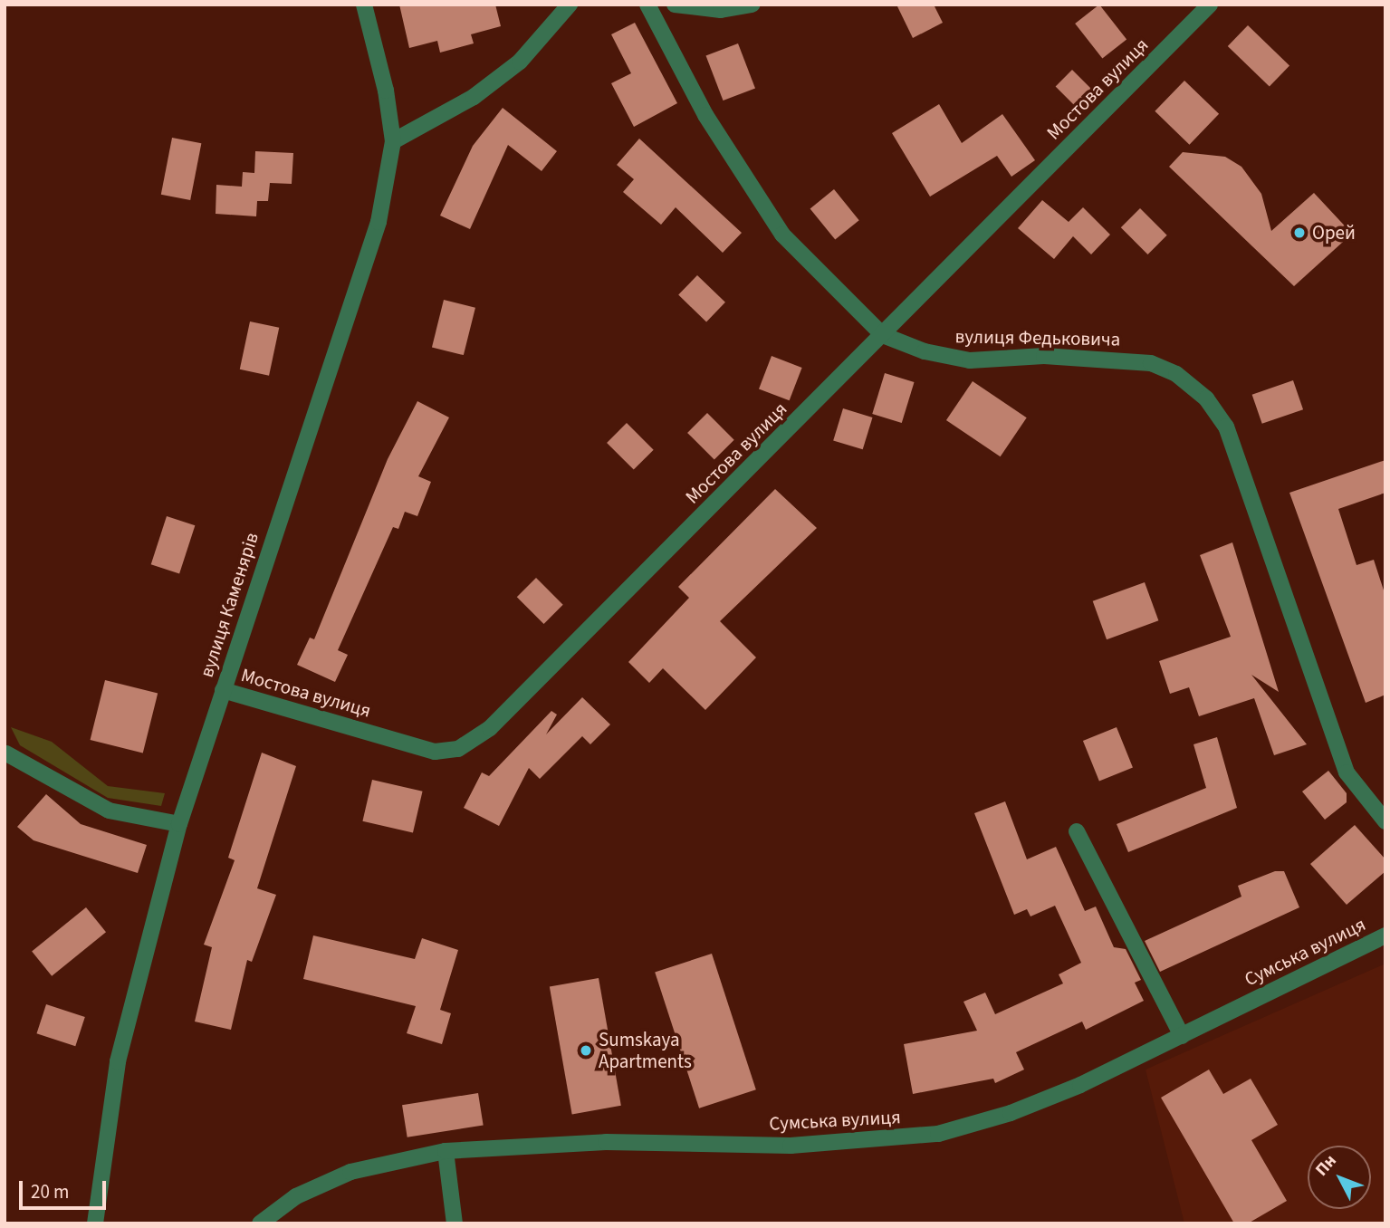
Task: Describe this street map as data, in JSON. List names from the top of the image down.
{
  "streets": {
    "street": [
      "Мостова вулиця",
      "вулиця Федьковича",
      "вулиця Каменярів",
      "Сумська вулиця"
    ]
  },
  "crossings": [
    ["Мостова вулиця", "вулиця Федьковича"],
    ["Мостова вулиця", "вулиця Каменярів"]
  ],
  "places": ["Орей", "Sumskaya Apartments"],
  "scale_bar": "20 m",
  "north": "top left"
}
